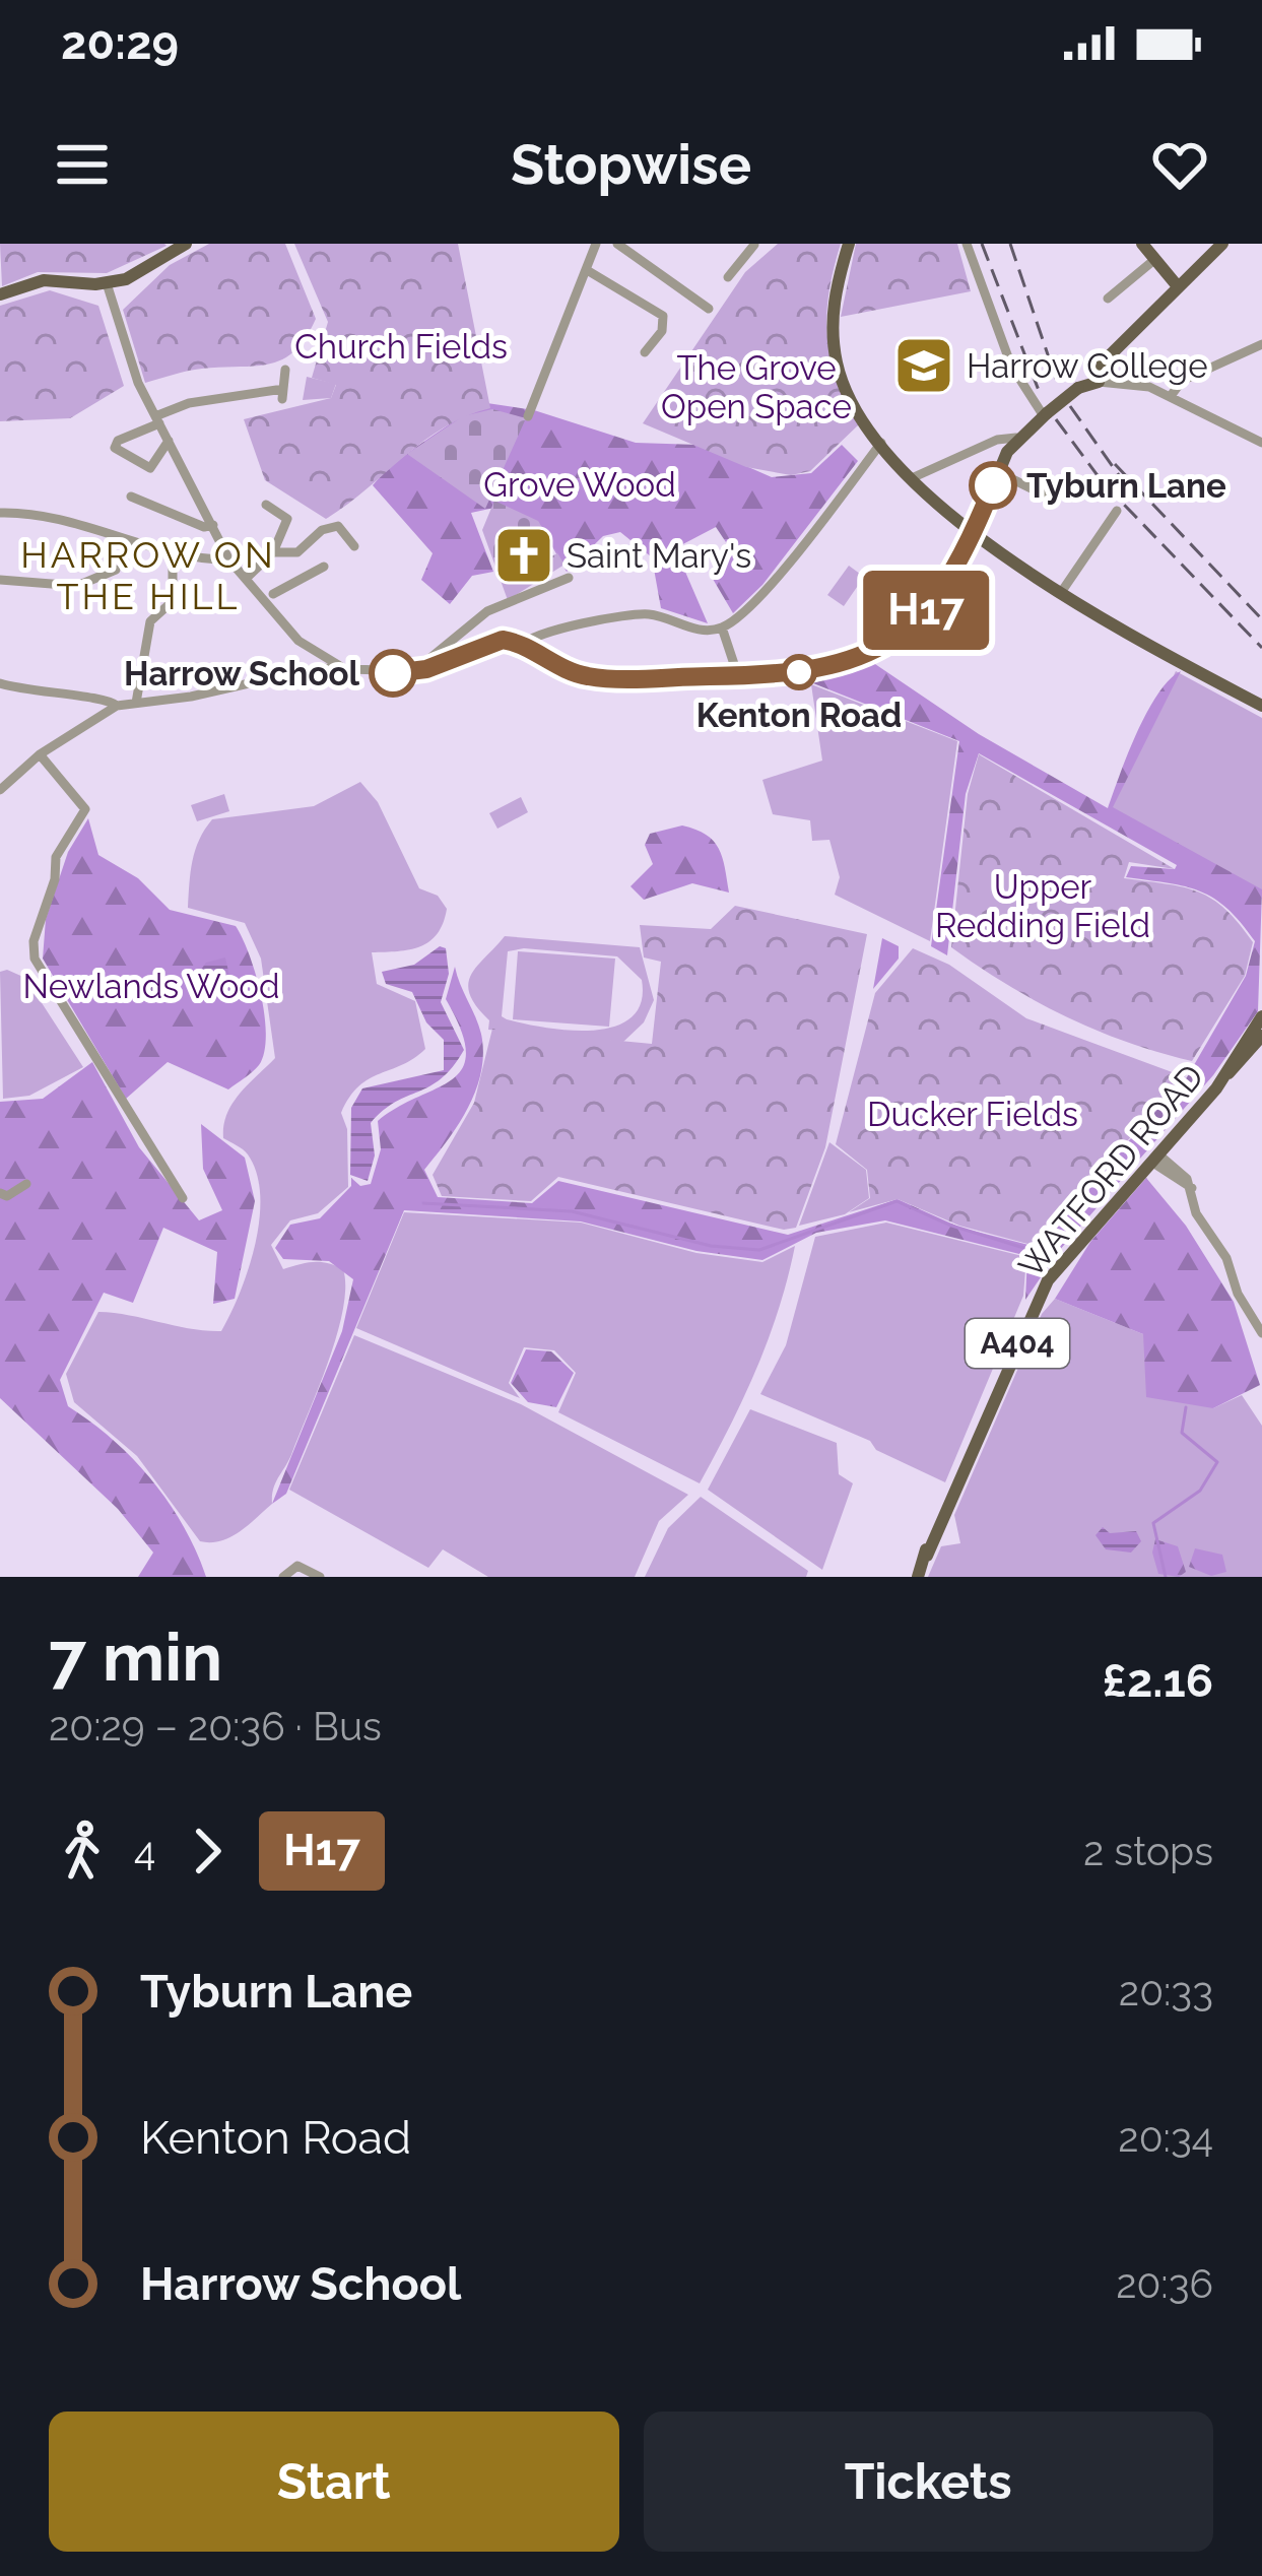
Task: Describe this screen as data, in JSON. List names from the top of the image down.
{
  "streets": {
    "main road": ["WATFORD ROAD", "A404"]
  },
  "districts": ["HARROW ON THE HILL"],
  "parks": [
    "Church Fields",
    "The Grove Open Space",
    "Grove Wood",
    "Upper Redding Field",
    "Newlands Wood",
    "Ducker Fields"
  ],
  "places": {
    "school or university": ["Harrow College"],
    "other": ["Tyburn Lane", "Kenton Road", "Harrow School"],
    "church": ["Saint Mary's"]
  },
  "lines": ["bus line H17"],
  "page": {
    "status": "20:29",
    "header": "Stopwise",
    "on_map": "H17",
    "heading": ["7 min", "20:29 – 20:36 · Bus", "£2.16"],
    "legs": ["4", "H17", "2 stops"],
    "list": [
      {
        "name": "Tyburn Lane",
        "value": "20:33"
      },
      {
        "name": "Kenton Road",
        "value": "20:34"
      },
      {
        "name": "Harrow School",
        "value": "20:36"
      }
    ],
    "buttons": ["Start", "Tickets"]
  }
}
